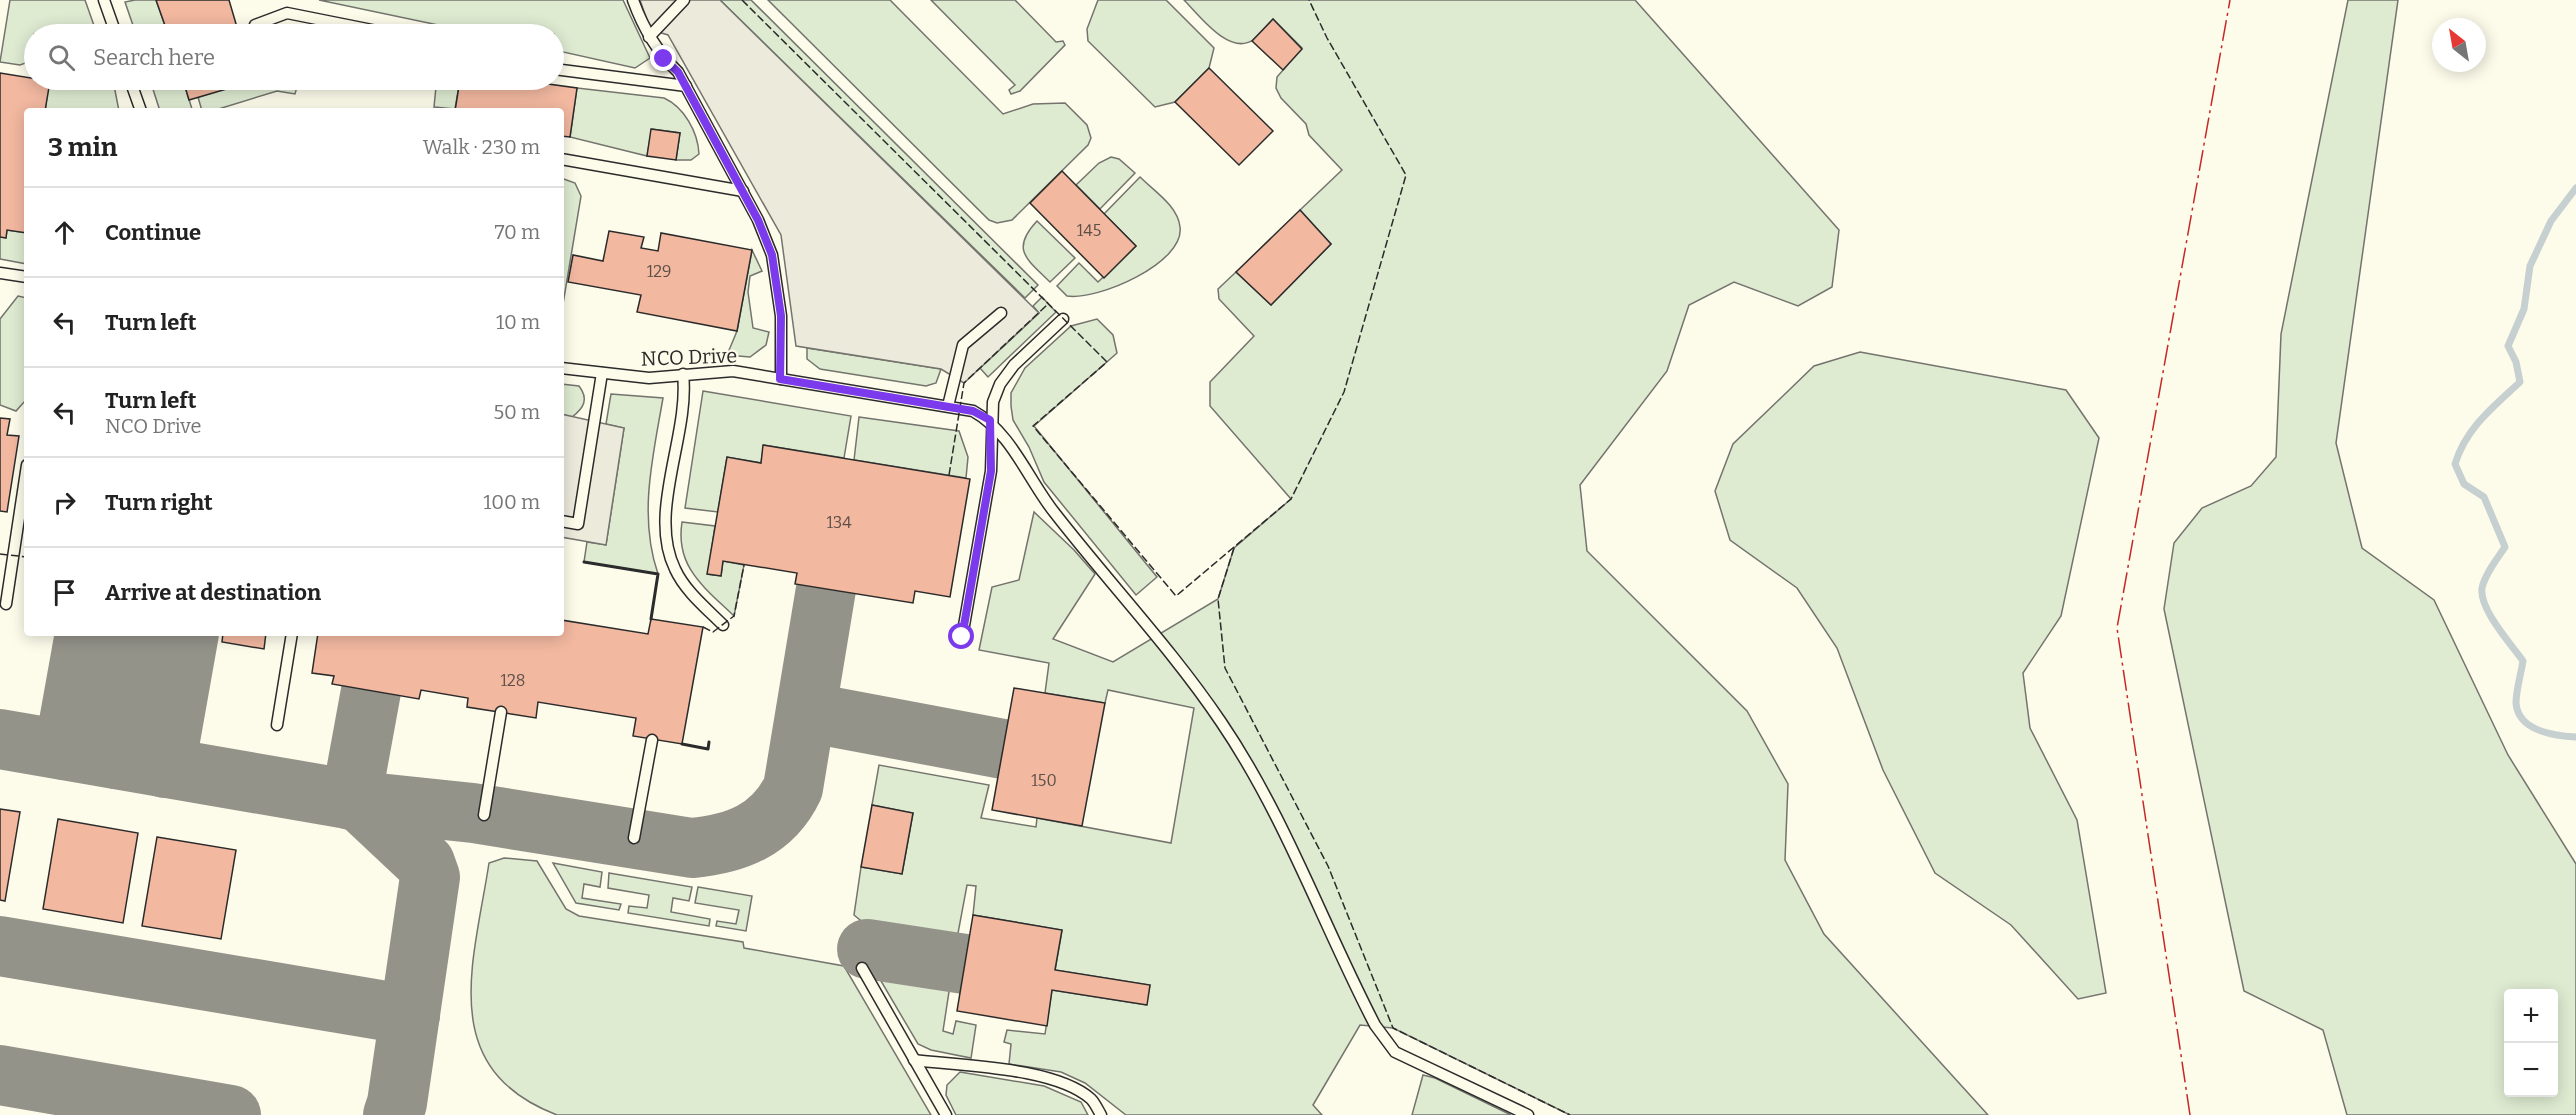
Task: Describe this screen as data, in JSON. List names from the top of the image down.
{
  "streets": {
    "lane": ["NCO Drive"]
  },
  "house_numbers": [
    "145",
    "129",
    "134",
    "128",
    "150"
  ],
  "north": "top left",
  "page": {
    "search": "Search here",
    "heading": ["3 min", "Walk · 230 m"],
    "list": [
      ["Continue", "70 m"],
      ["Turn left", "10 m"],
      ["Turn left", "NCO Drive", "50 m"],
      ["Turn right", "100 m"],
      "Arrive at destination"
    ],
    "map_buttons": ["+", "−"]
  }
}
